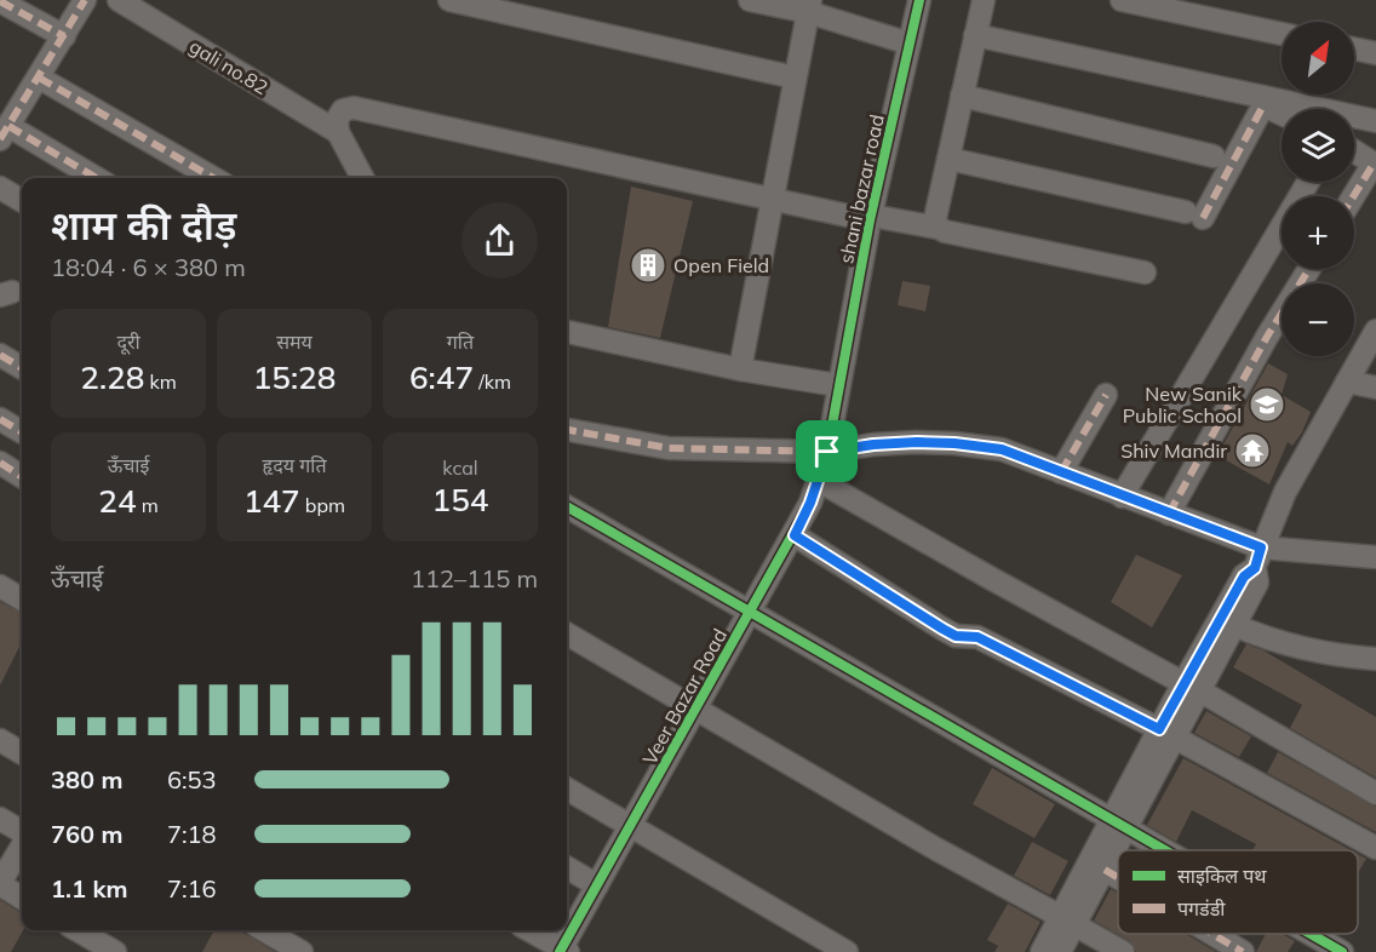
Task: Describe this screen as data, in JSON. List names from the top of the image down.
{
  "streets": {
    "street": ["gali no.82", "shani bazar road", "Veer Bazar Road"]
  },
  "crossings": [
    ["shani bazar road", "Veer Bazar Road"]
  ],
  "places": {
    "building": ["Open Field"],
    "school or university": ["New Sanik Public School"],
    "temple": ["Shiv Mandir"]
  },
  "legend": ["साइकिल पथ", "पगडंडी"],
  "north": "top right",
  "page": {
    "map_buttons": ["+", "−"],
    "heading": ["शाम की दौड़", "18:04 · 6 × 380 m"],
    "stats": [
      ["दूरी", "2.28 km"],
      ["समय", "15:28"],
      ["गति", "6:47 /km"],
      ["ऊँचाई", "24 m"],
      ["हृदय गति", "147 bpm"],
      ["kcal", "154"]
    ],
    "chart": ["ऊँचाई", "112–115 m"],
    "list": [
      {
        "name": "380 m",
        "note": "6:53"
      },
      {
        "name": "760 m",
        "note": "7:18"
      },
      {
        "name": "1.1 km",
        "note": "7:16"
      }
    ]
  }
}
